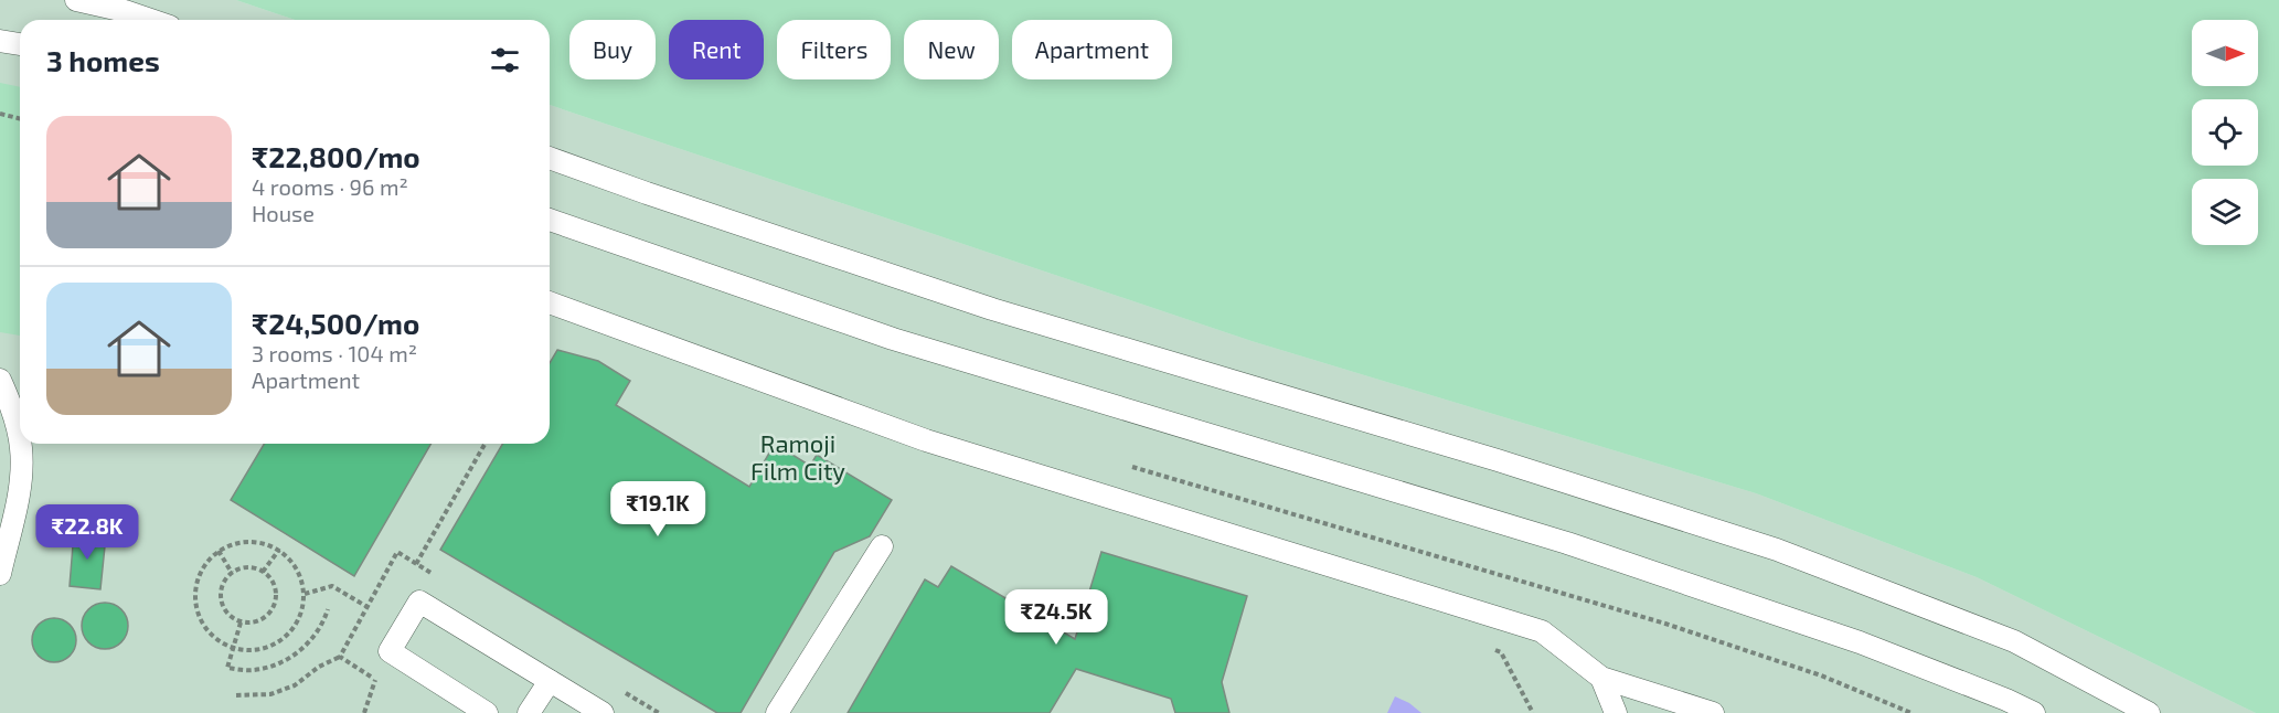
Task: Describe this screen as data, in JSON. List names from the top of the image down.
{
  "parks": ["Ramoji Film City"],
  "north": "right",
  "page": {
    "chip": [
      "Buy",
      "Rent",
      "Filters",
      "New",
      "Apartment"
    ],
    "heading": "3 homes",
    "list": [
      {
        "name": "₹22,800/mo",
        "note": "4 rooms · 96 m² · House"
      },
      {
        "name": "₹24,500/mo",
        "note": "3 rooms · 104 m² · Apartment"
      }
    ],
    "price": ["₹19.1K", "₹22.8K", "₹24.5K"]
  }
}
